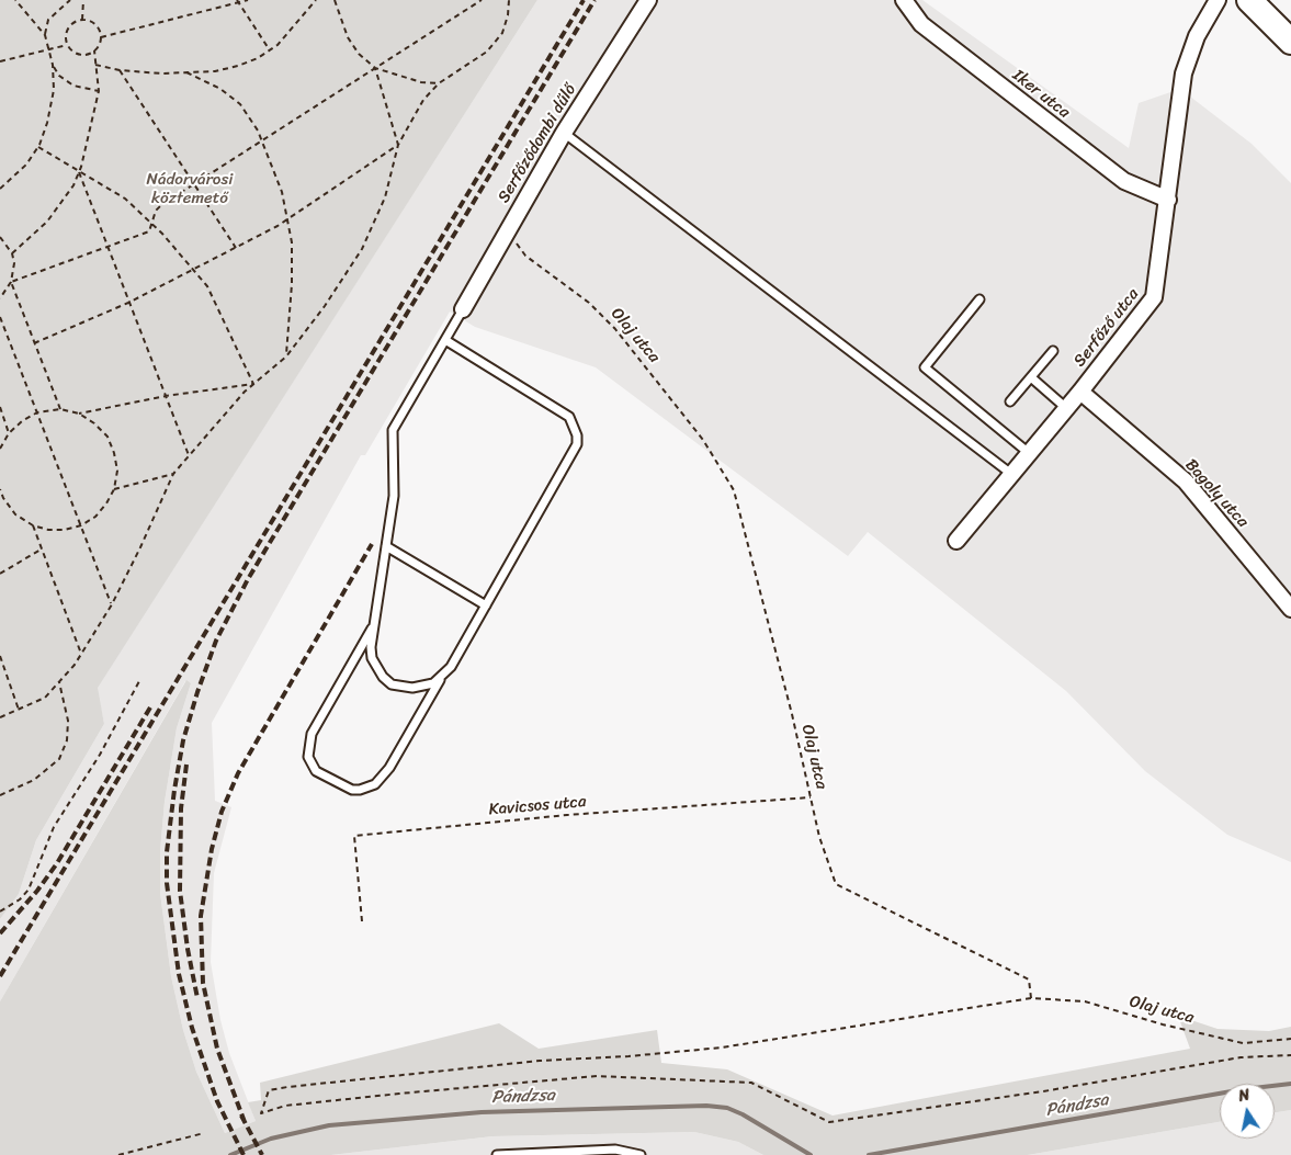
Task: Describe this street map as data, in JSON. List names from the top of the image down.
{
  "streets": {
    "street": [
      "Iker utca",
      "Serfőződombi dűlő",
      "Serfőző utca",
      "Bagoly utca"
    ],
    "path": ["Olaj utca", "Kavicsos utca"]
  },
  "crossings": [
    ["Iker utca", "Serfőző utca"],
    ["Serfőződombi dűlő", "Olaj utca"],
    ["Serfőző utca", "Bagoly utca"],
    ["Olaj utca", "Kavicsos utca"]
  ],
  "water": ["Pándzsa"],
  "parks": ["Nádorvárosi köztemető"],
  "north": "top"
}
